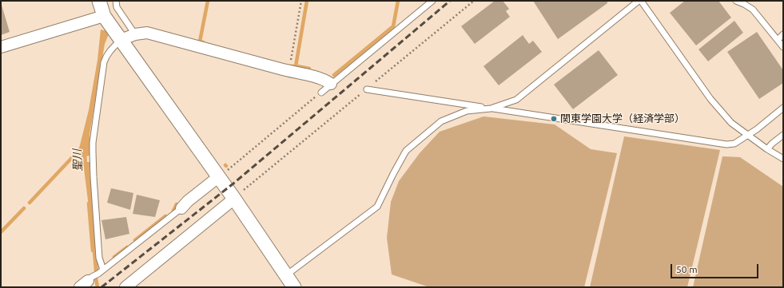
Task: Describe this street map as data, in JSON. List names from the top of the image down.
{
  "water": ["聖川"],
  "places": ["関東学園大学（経済学部）"],
  "scale_bar": "50 m"
}
